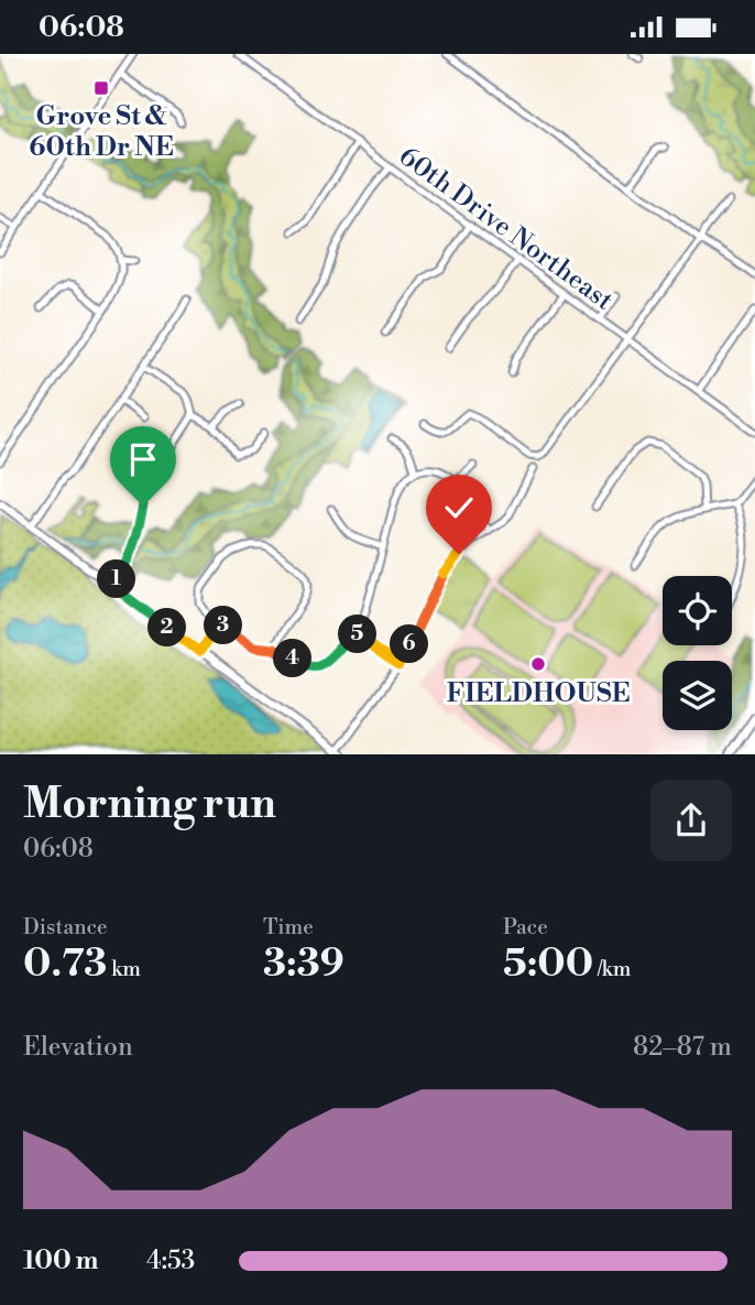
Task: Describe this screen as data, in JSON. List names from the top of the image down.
{
  "streets": {
    "street": ["60th Drive Northeast"]
  },
  "places": {
    "transit": ["Grove St & 60th Dr NE"],
    "other": ["FIELDHOUSE"]
  },
  "page": {
    "status": "06:08",
    "pins": [
      "1",
      "3",
      "2",
      "5",
      "6",
      "4"
    ],
    "heading": ["Morning run", "06:08"],
    "stats": [
      ["Distance", "0.73 km"],
      ["Time", "3:39"],
      ["Pace", "5:00 /km"]
    ],
    "chart": ["Elevation", "82–87 m"],
    "list": [
      {
        "name": "100 m",
        "note": "4:53"
      }
    ]
  }
}
